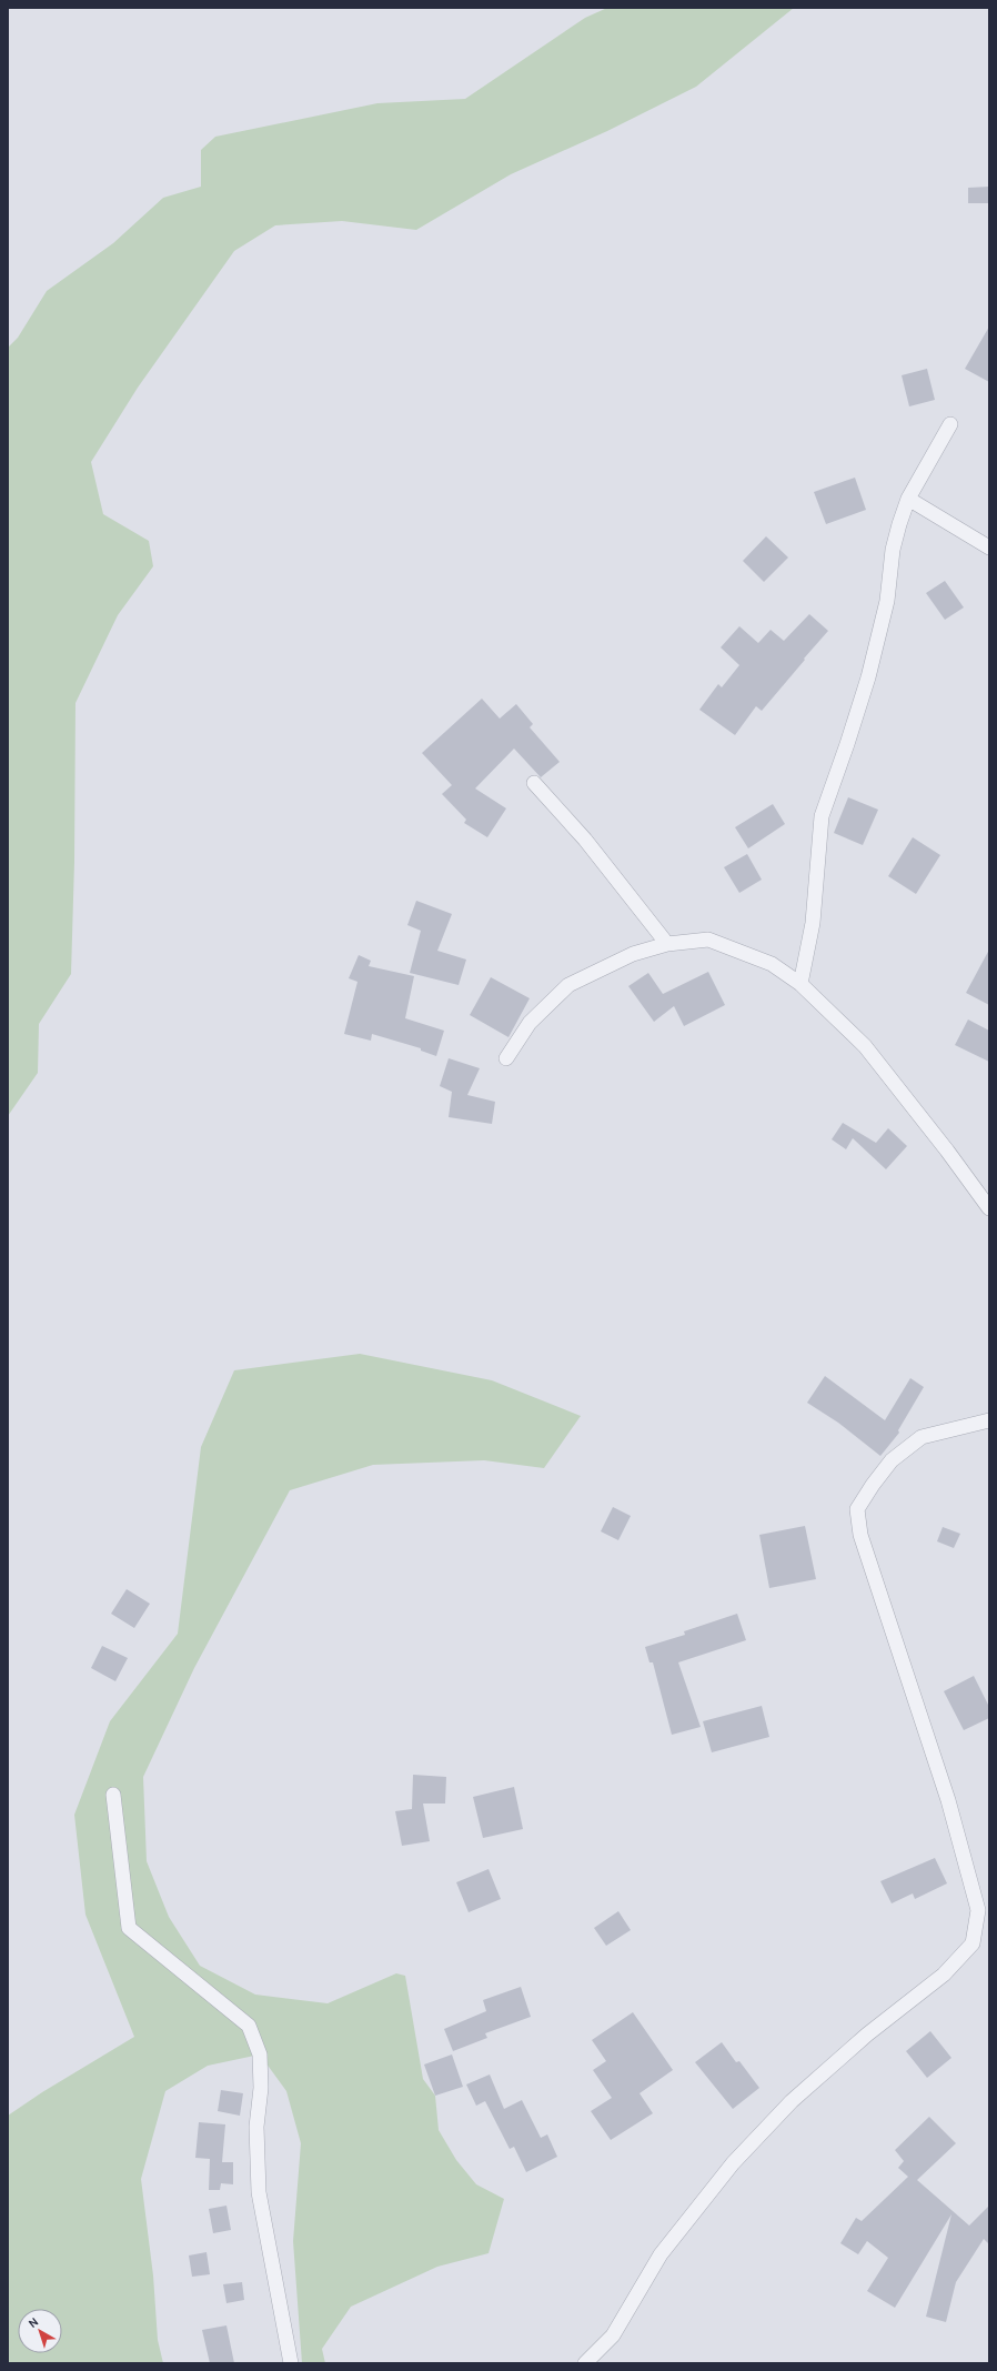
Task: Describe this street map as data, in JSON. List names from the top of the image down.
{
  "north": "top left"
}
